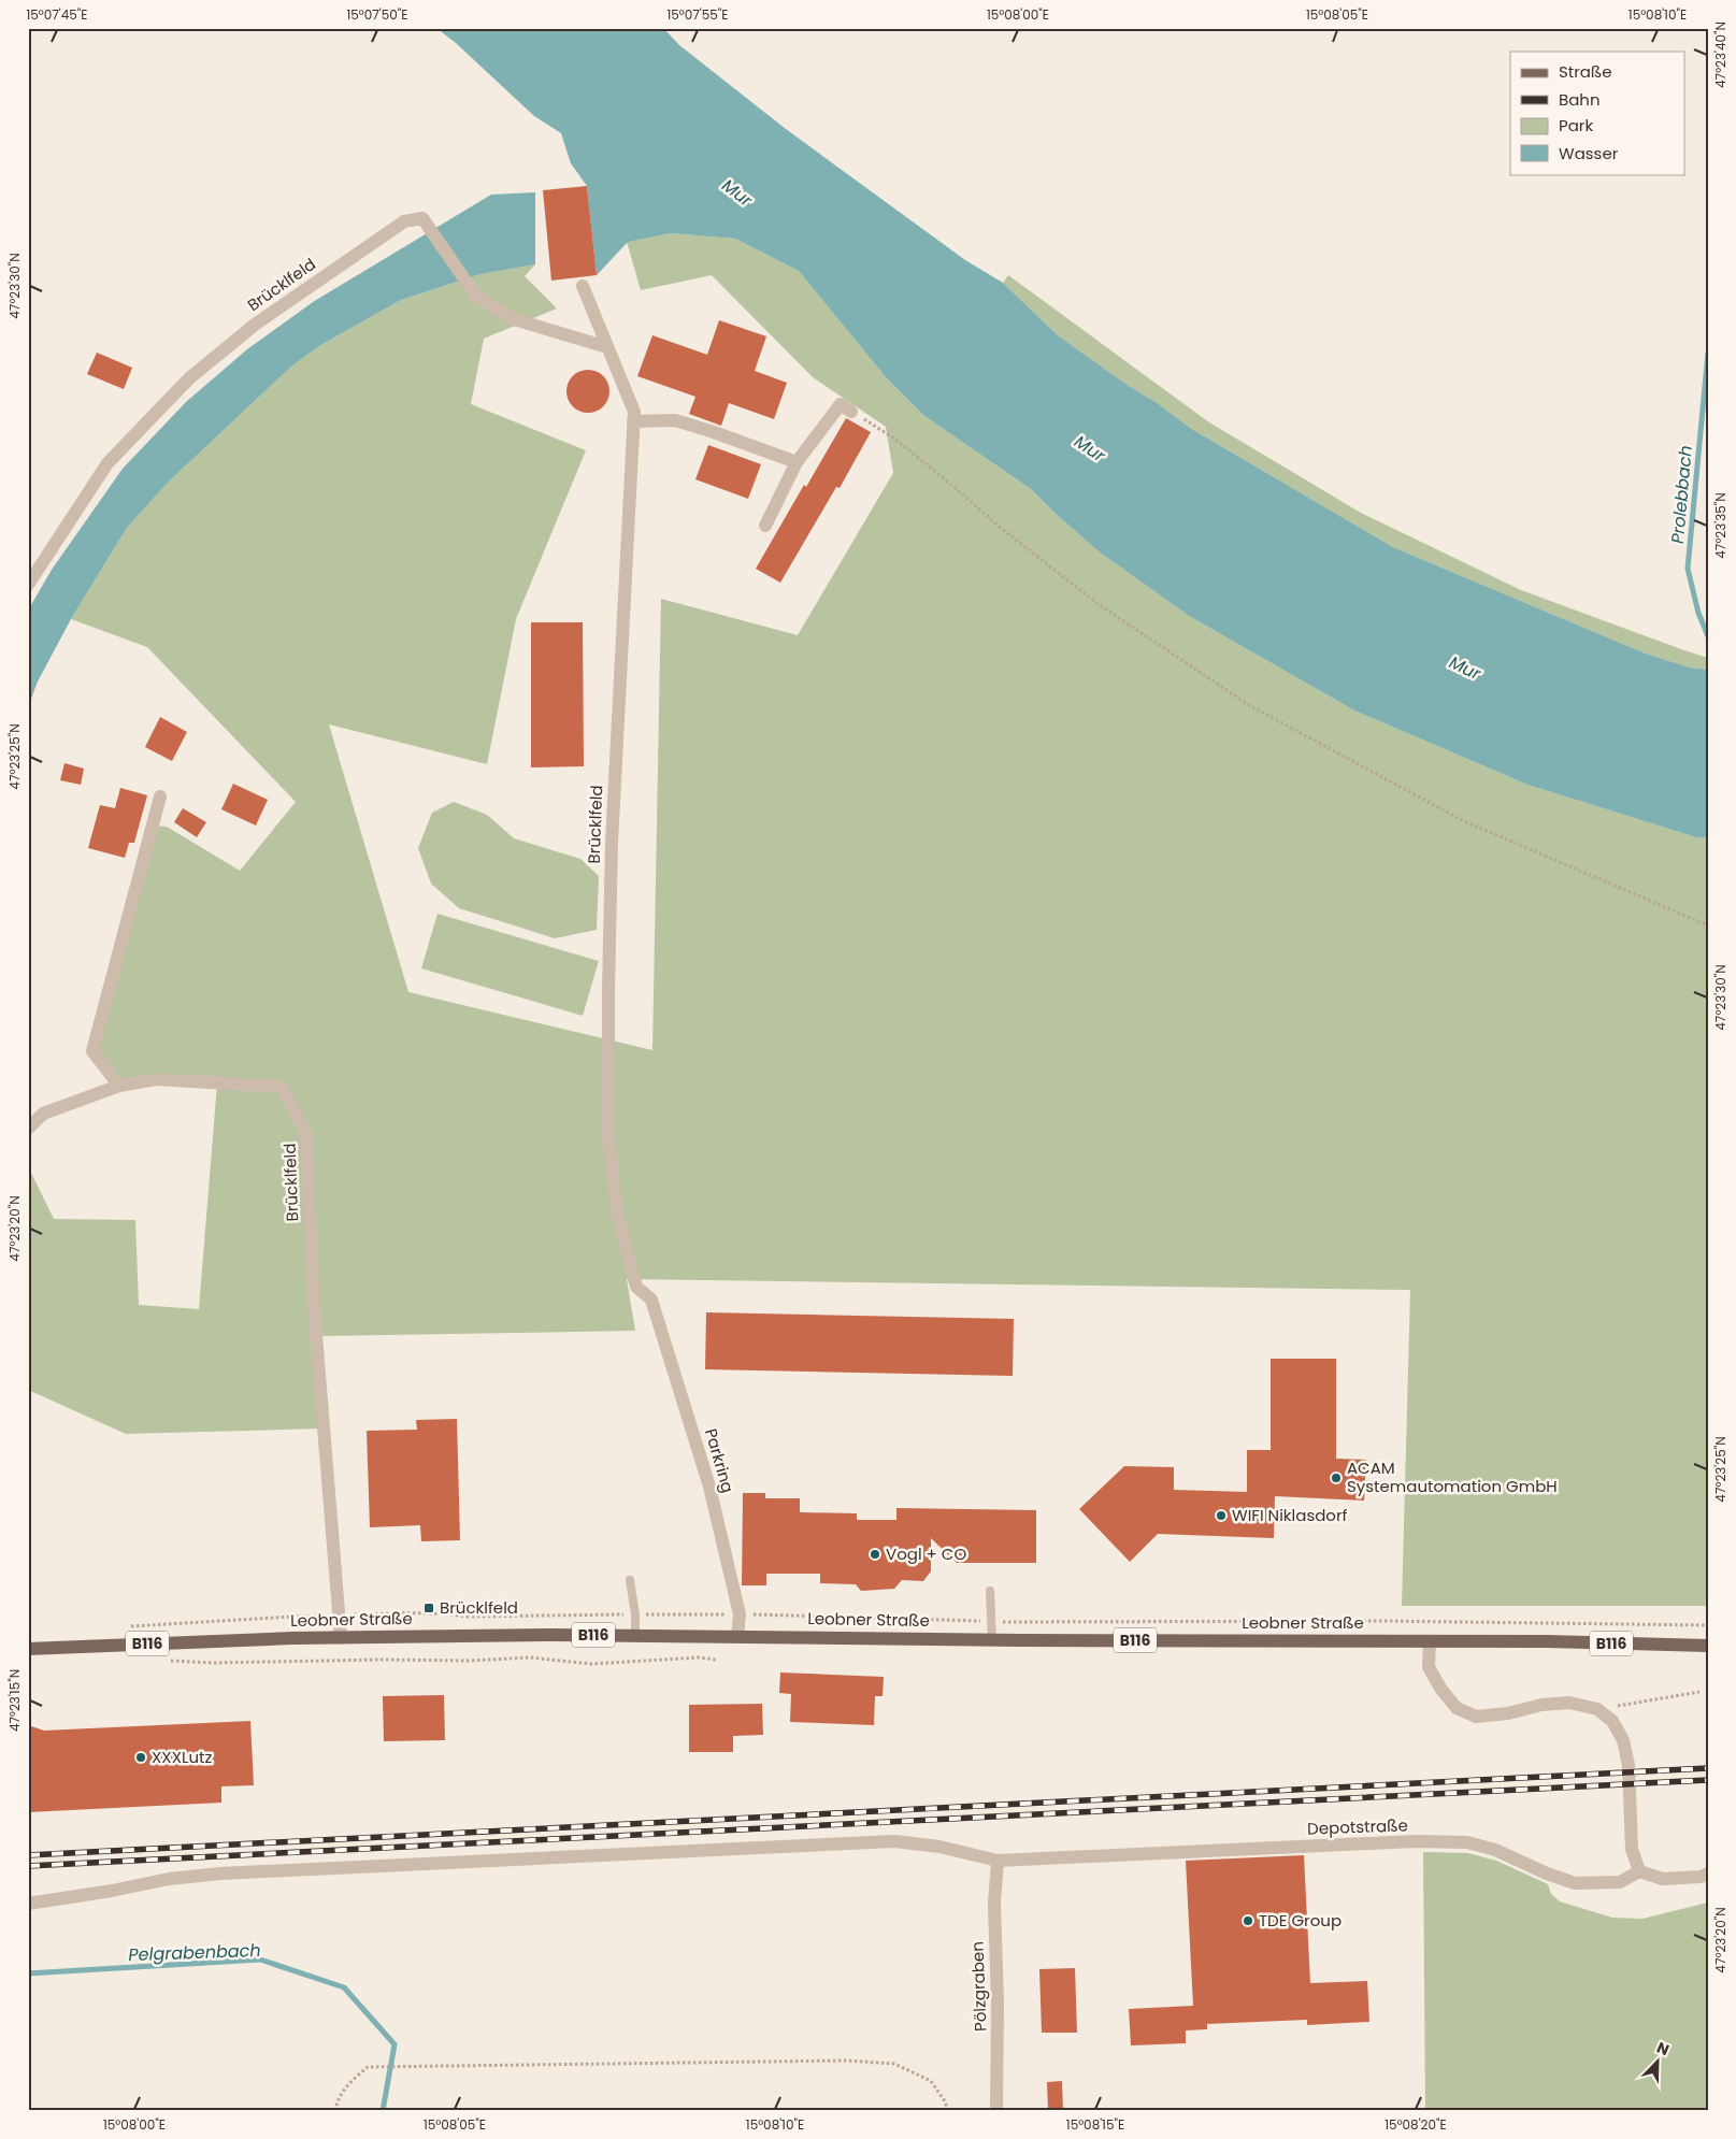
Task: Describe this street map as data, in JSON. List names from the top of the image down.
{
  "streets": {
    "main road": ["Leobner Straße", "B116"],
    "street": [
      "Brücklfeld",
      "Parkring",
      "Depotstraße",
      "Pölzgraben"
    ]
  },
  "crossings": [
    ["Brücklfeld", "Parkring"],
    ["Brücklfeld", "Leobner Straße"],
    ["Parkring", "Leobner Straße"],
    ["Depotstraße", "Pölzgraben"]
  ],
  "water": ["Mur", "Prolebbach", "Pelgrabenbach"],
  "places": {
    "other": [
      "ACAM Systemautomation GmbH",
      "WIFI Niklasdorf",
      "Vogl + CO",
      "XXXLutz",
      "TDE Group"
    ],
    "transit": ["Brücklfeld"]
  },
  "legend": [
    "Straße",
    "Bahn",
    "Park",
    "Wasser"
  ],
  "north": "top right",
  "coordinates": [
    "15°07'45\"E",
    "15°07'50\"E",
    "15°07'55\"E",
    "15°08'00\"E",
    "15°08'05\"E",
    "15°08'10\"E",
    "47°23'40\"N",
    "47°23'30\"N",
    "47°23'35\"N",
    "47°23'25\"N",
    "47°23'20\"N",
    "47°23'15\"N",
    "15°08'15\"E",
    "15°08'20\"E"
  ]
}
